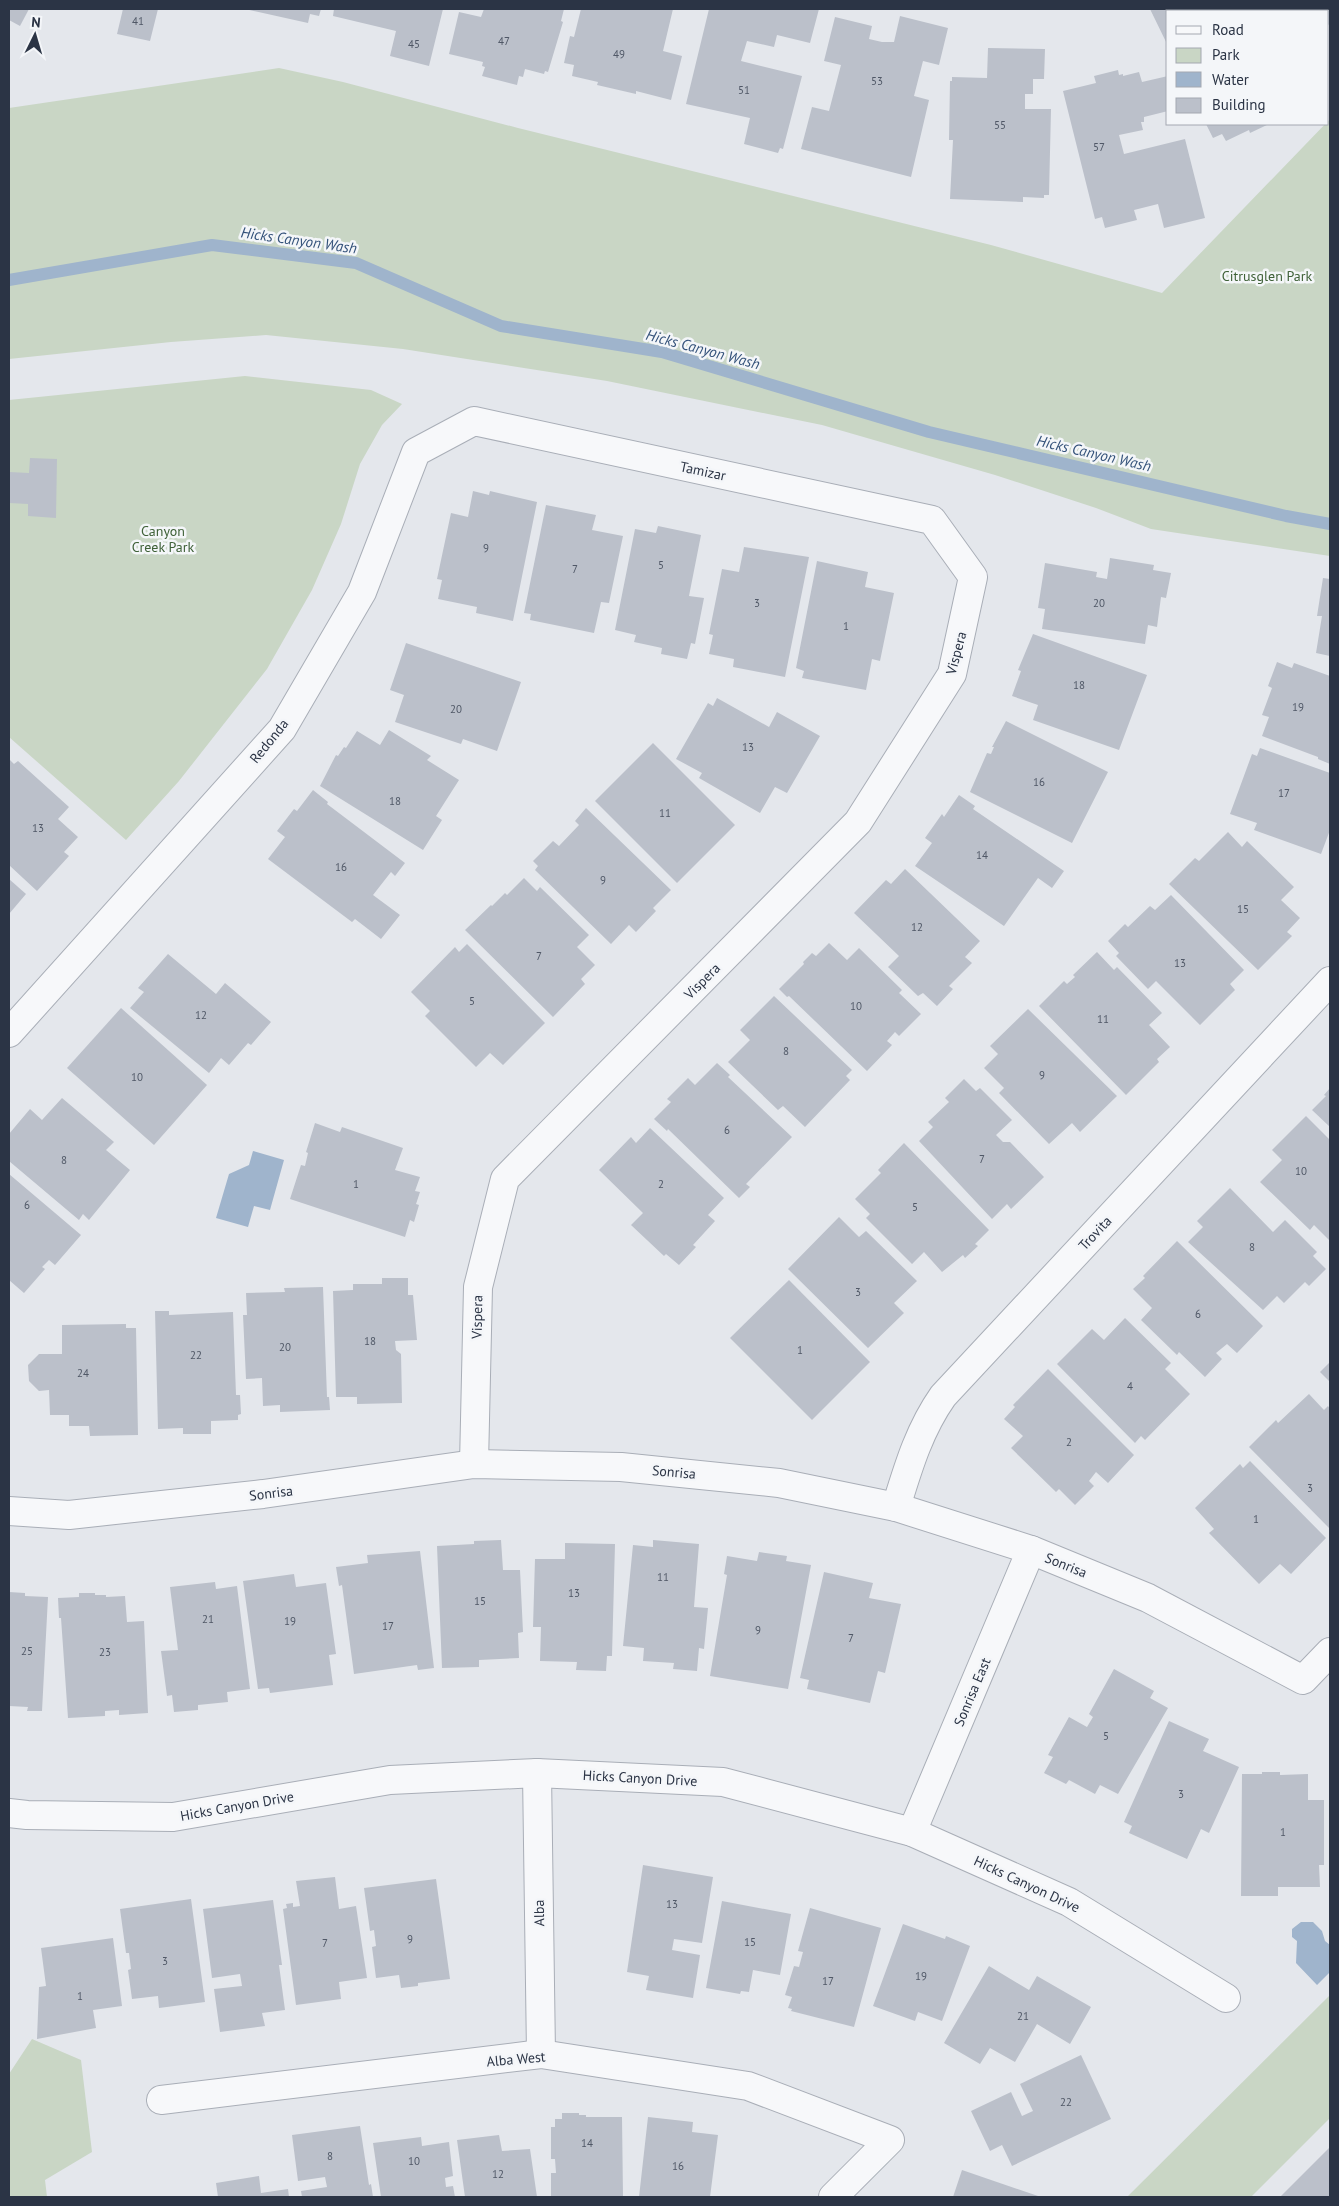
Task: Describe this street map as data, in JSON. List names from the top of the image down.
{
  "streets": {
    "street": [
      "Tamizar",
      "Vispera",
      "Redonda",
      "Trovita",
      "Sonrisa",
      "Sonrisa East",
      "Hicks Canyon Drive",
      "Alba",
      "Alba West"
    ]
  },
  "crossings": [
    ["Tamizar", "Vispera"],
    ["Tamizar", "Redonda"],
    ["Vispera", "Sonrisa"],
    ["Trovita", "Sonrisa"],
    ["Sonrisa", "Sonrisa East"],
    ["Sonrisa East", "Hicks Canyon Drive"],
    ["Hicks Canyon Drive", "Alba"],
    ["Alba", "Alba West"]
  ],
  "water": ["Hicks Canyon Wash"],
  "parks": ["Citrusglen Park", "Canyon Creek Park"],
  "house_numbers": [
    "41",
    "47",
    "45",
    "49",
    "53",
    "51",
    "55",
    "57",
    "9",
    "5",
    "7",
    "3",
    "20",
    "1",
    "18",
    "19",
    "20",
    "13",
    "16",
    "17",
    "18",
    "11",
    "13",
    "14",
    "16",
    "9",
    "15",
    "12",
    "7",
    "13",
    "5",
    "10",
    "12",
    "11",
    "8",
    "9",
    "10",
    "6",
    "7",
    "8",
    "10",
    "1",
    "2",
    "6",
    "5",
    "8",
    "3",
    "6",
    "18",
    "20",
    "1",
    "22",
    "24",
    "4",
    "2",
    "3",
    "1",
    "11",
    "13",
    "15",
    "21",
    "19",
    "17",
    "9",
    "7",
    "25",
    "23",
    "5",
    "3",
    "1",
    "13",
    "9",
    "15",
    "7",
    "3",
    "19",
    "17",
    "1",
    "21",
    "22",
    "14",
    "8",
    "10",
    "16",
    "12"
  ],
  "legend": [
    "Road",
    "Park",
    "Water",
    "Building"
  ],
  "north": "top"
}
